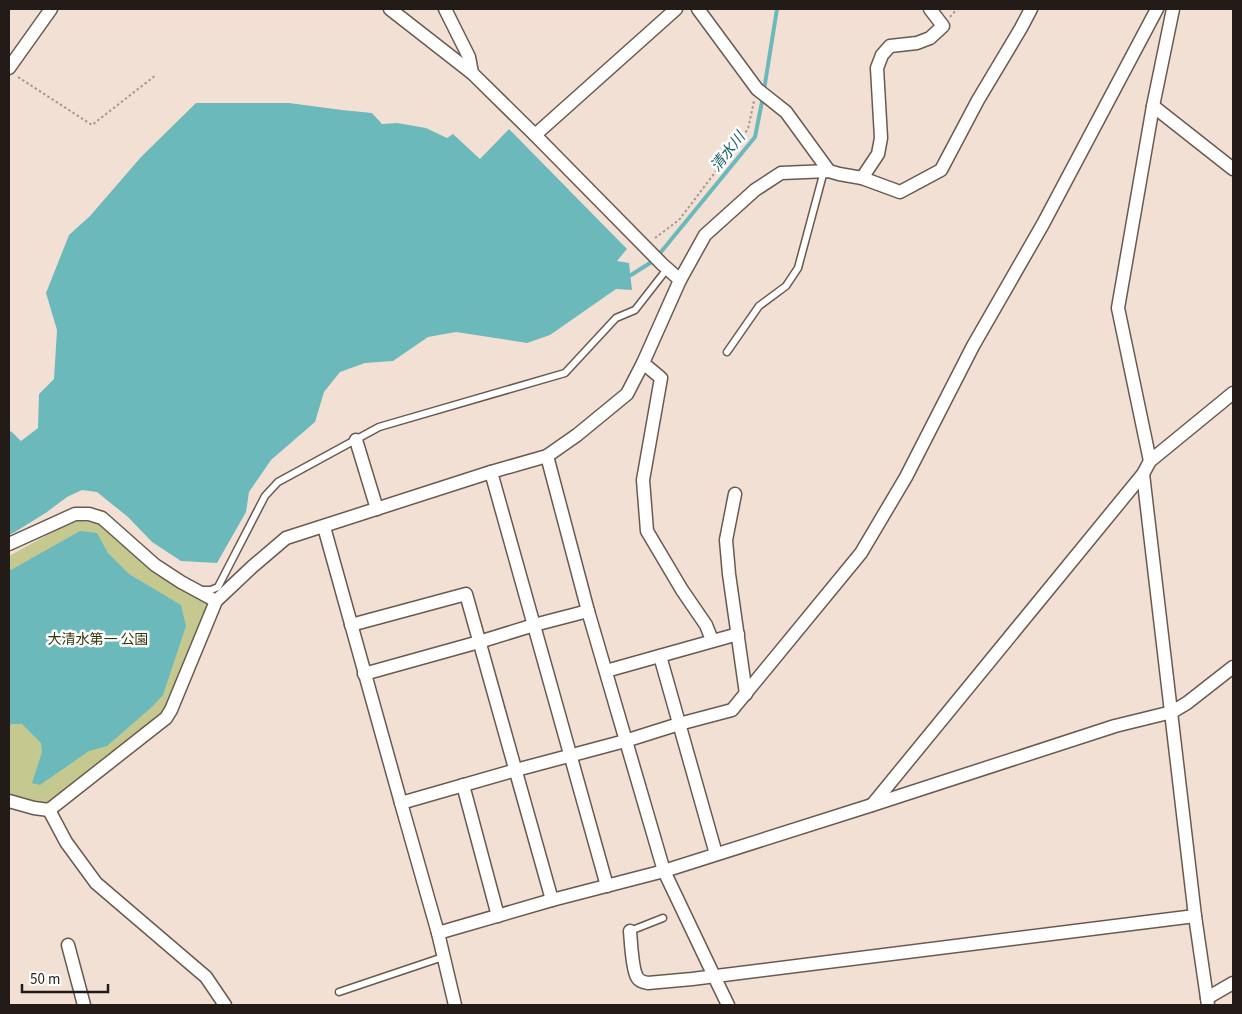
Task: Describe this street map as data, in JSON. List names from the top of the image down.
{
  "water": ["清水川"],
  "parks": ["大清水第一 公園"],
  "scale_bar": "50 m"
}
